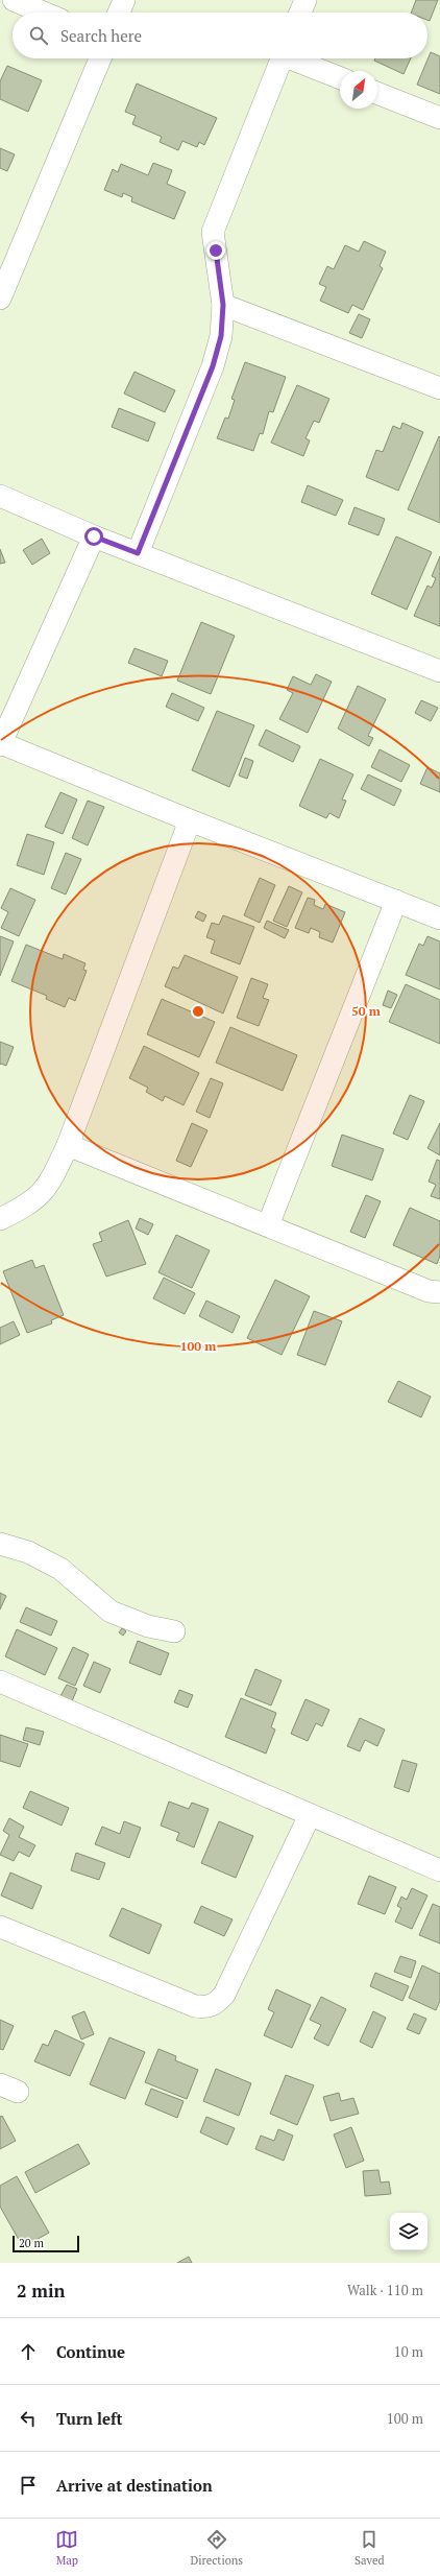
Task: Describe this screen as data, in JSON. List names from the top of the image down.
{
  "scale_bar": "20 m",
  "north": "top right",
  "page": {
    "search": "Search here",
    "scale": "20 m",
    "heading": ["2 min", "Walk · 110 m"],
    "list": [
      ["Continue", "10 m"],
      ["Turn left", "100 m"],
      "Arrive at destination"
    ],
    "nav": ["Map", "Directions", "Saved"]
  },
  "rings": ["50 m", "100 m"]
}
